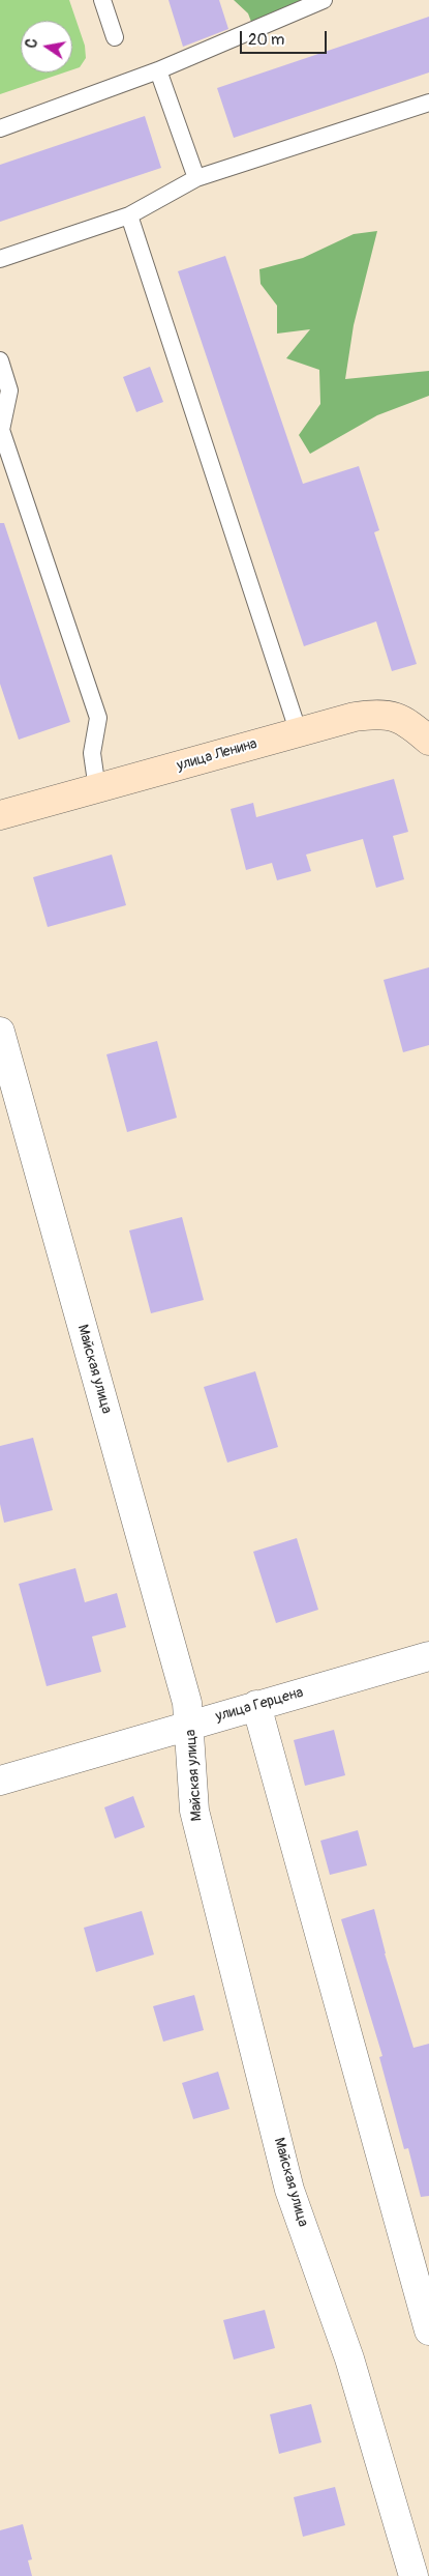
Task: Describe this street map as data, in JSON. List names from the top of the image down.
{
  "streets": {
    "street": ["улица Ленина", "Майская улица", "улица Герцена"]
  },
  "crossings": [
    ["Майская улица", "улица Герцена"]
  ],
  "scale_bar": "20 m",
  "north": "left"
}
